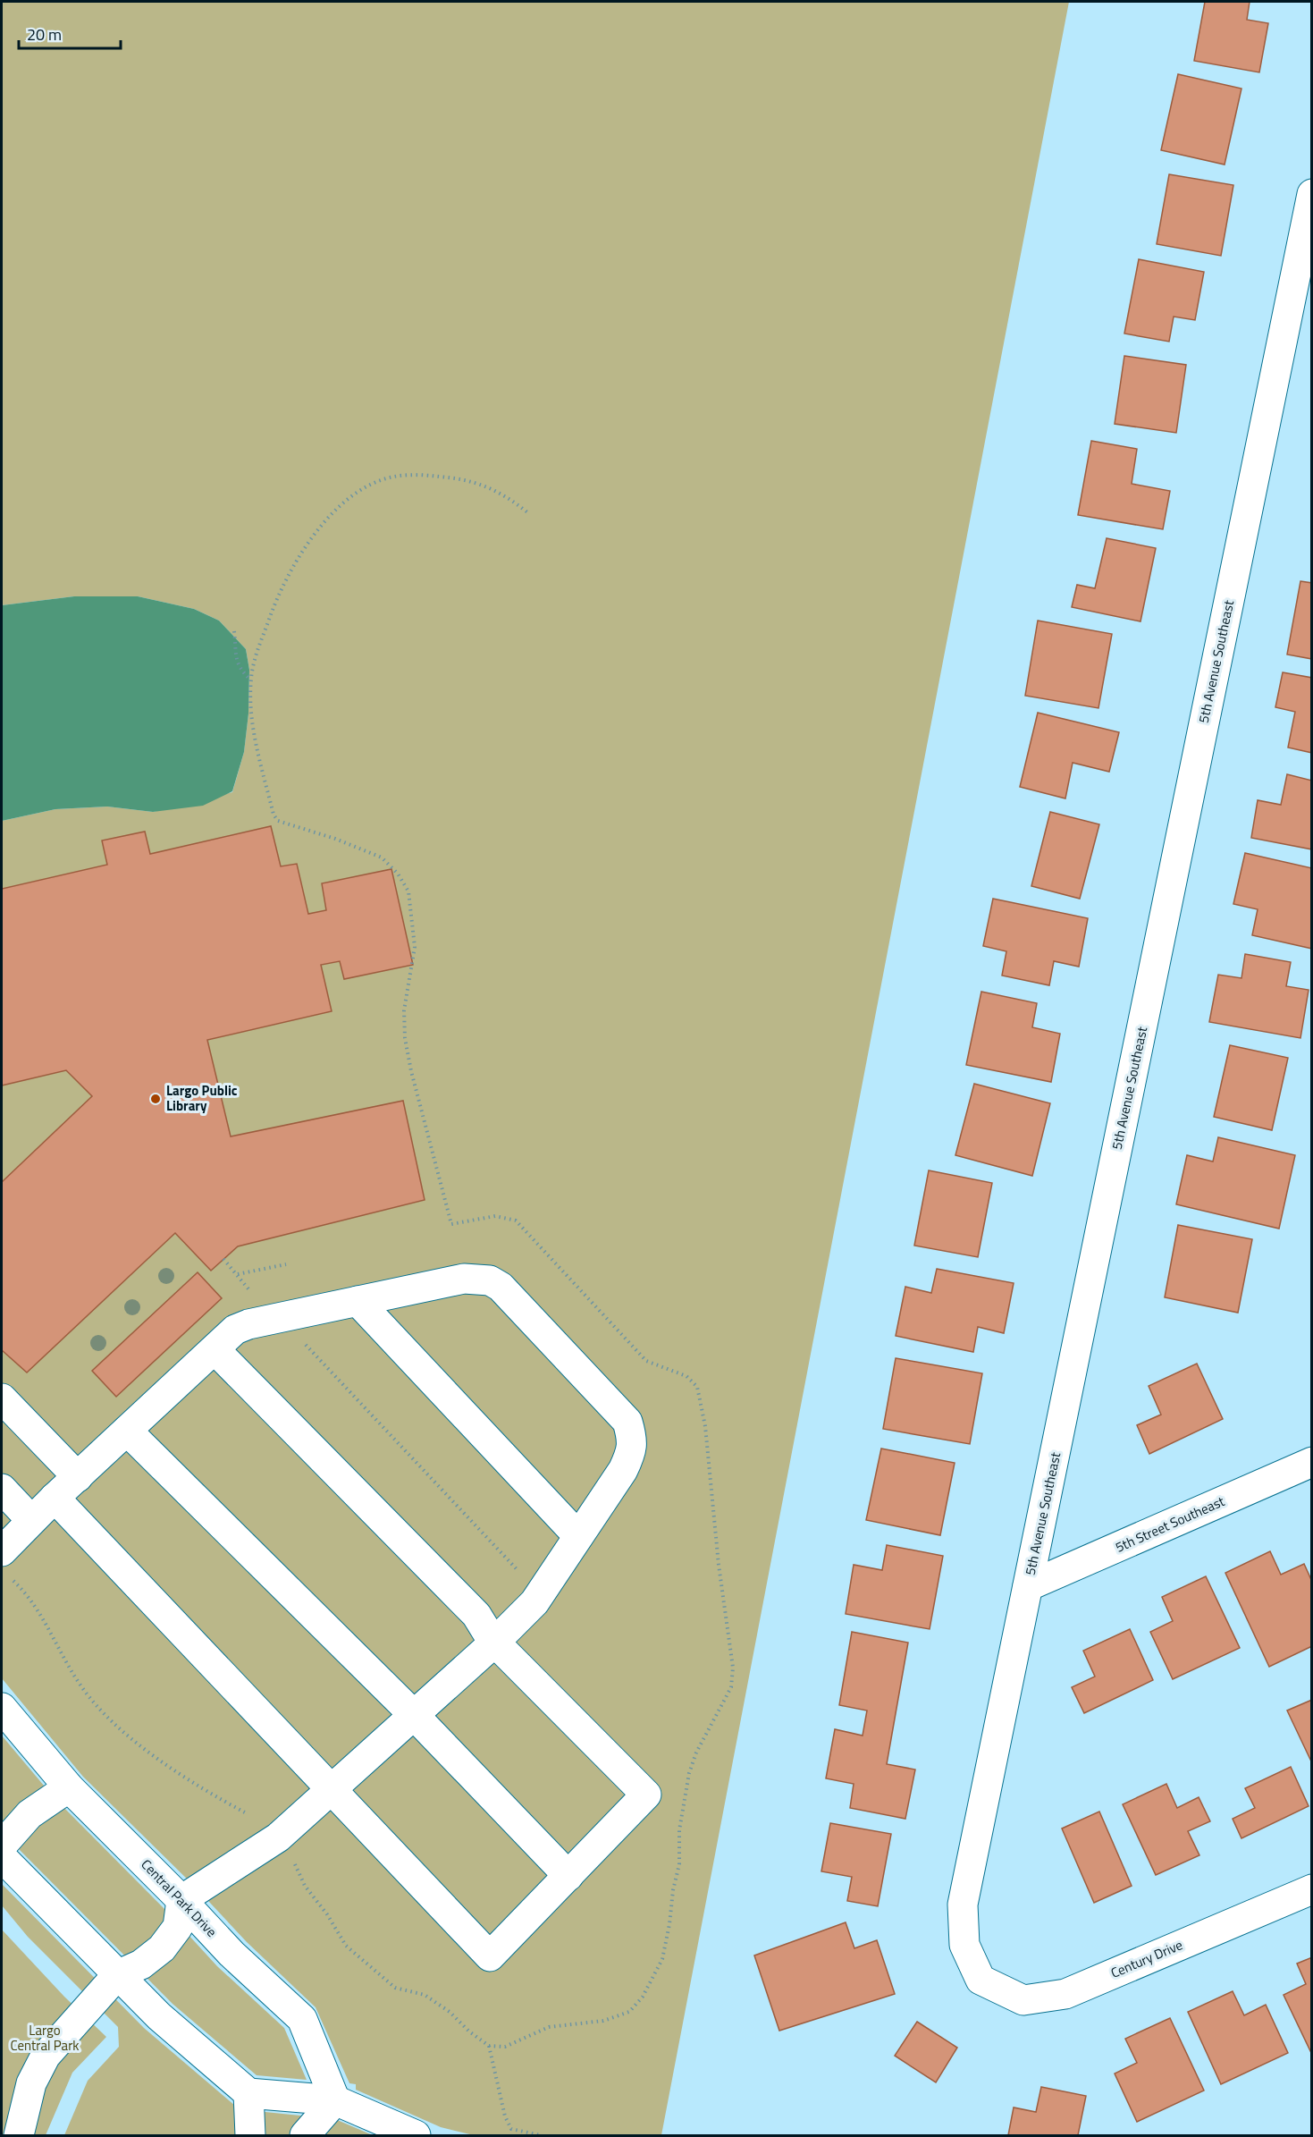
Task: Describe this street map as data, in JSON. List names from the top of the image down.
{
  "streets": {
    "street": [
      "5th Avenue Southeast",
      "5th Street Southeast",
      "Central Park Drive",
      "Century Drive"
    ]
  },
  "crossings": [
    ["5th Avenue Southeast", "5th Street Southeast"],
    ["5th Avenue Southeast", "Century Drive"]
  ],
  "parks": ["Largo Central Park"],
  "places": ["Largo Public Library"],
  "scale_bar": "20 m"
}
